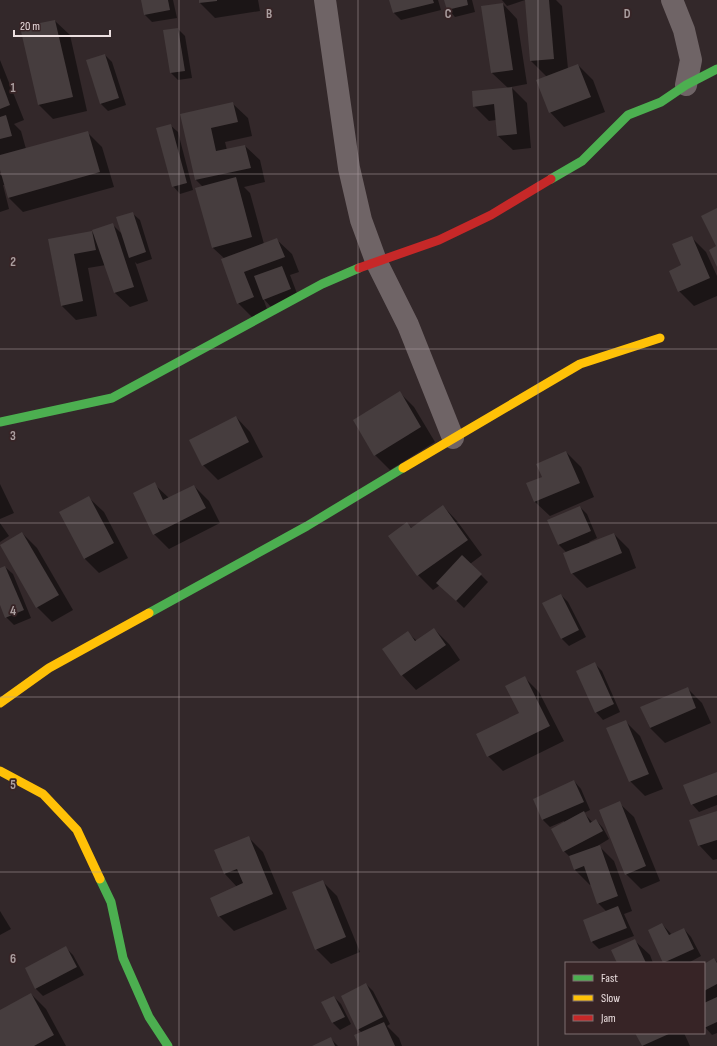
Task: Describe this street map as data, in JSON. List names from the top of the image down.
{
  "legend": ["Fast", "Slow", "Jam"],
  "scale_bar": "20 m",
  "grid": {
    "columns": ["B", "C", "D"],
    "rows": [
      "1",
      "2",
      "3",
      "4",
      "5",
      "6"
    ]
  }
}
